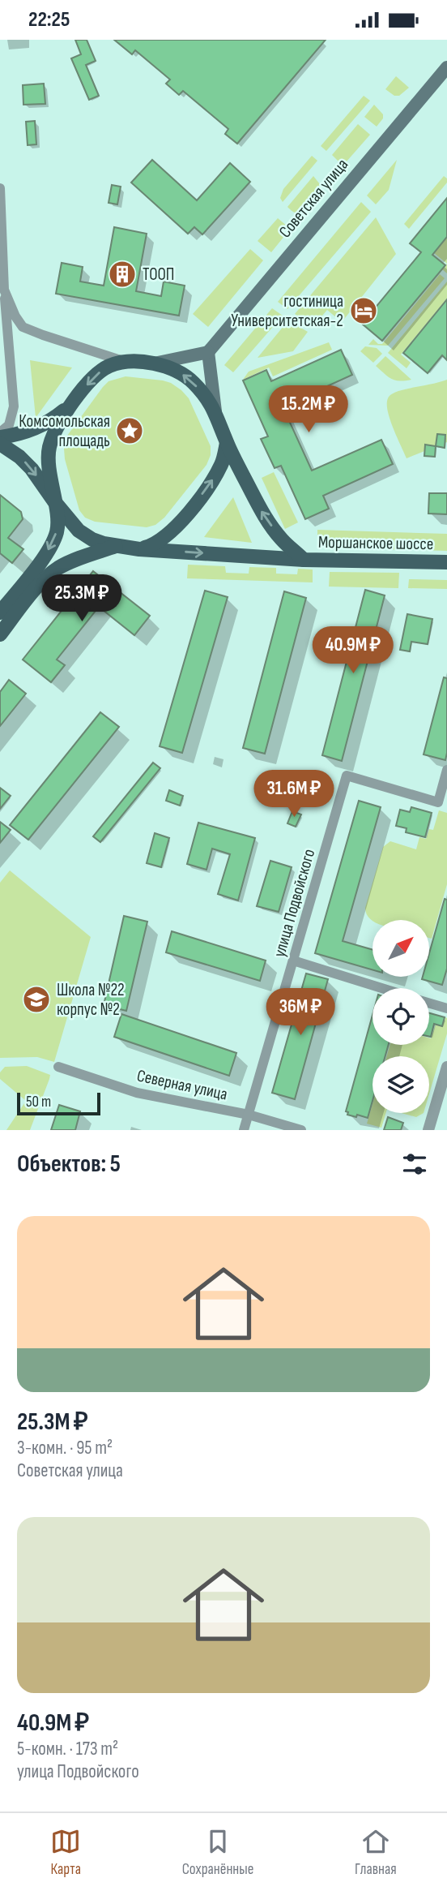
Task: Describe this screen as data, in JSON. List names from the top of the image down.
{
  "streets": {
    "main road": ["Советская улица", "Моршанское шоссе"],
    "street": ["улица Подвойского", "Северная улица"]
  },
  "crossings": [
    ["улица Подвойского", "Северная улица"]
  ],
  "one_way": ["Моршанское шоссе"],
  "places": {
    "building": ["ТООП"],
    "hotel": ["гостиница Университетская-2"],
    "place": ["Комсомольская площадь"],
    "school or university": ["Школа №22 корпус №2"]
  },
  "scale_bar": "50 m",
  "north": "top right",
  "page": {
    "status": "22:25",
    "price": [
      "15.2M ₽",
      "25.3M ₽",
      "40.9M ₽",
      "31.6M ₽",
      "36M ₽"
    ],
    "scale": "50 m",
    "heading": "Объектов: 5",
    "list": [
      {
        "name": "25.3M ₽",
        "note": "3-комн. · 95 m² · Советская улица"
      },
      {
        "name": "40.9M ₽",
        "note": "5-комн. · 173 m² · улица Подвойского"
      }
    ],
    "tabs": ["Карта", "Сохранённые", "Главная"]
  }
}
